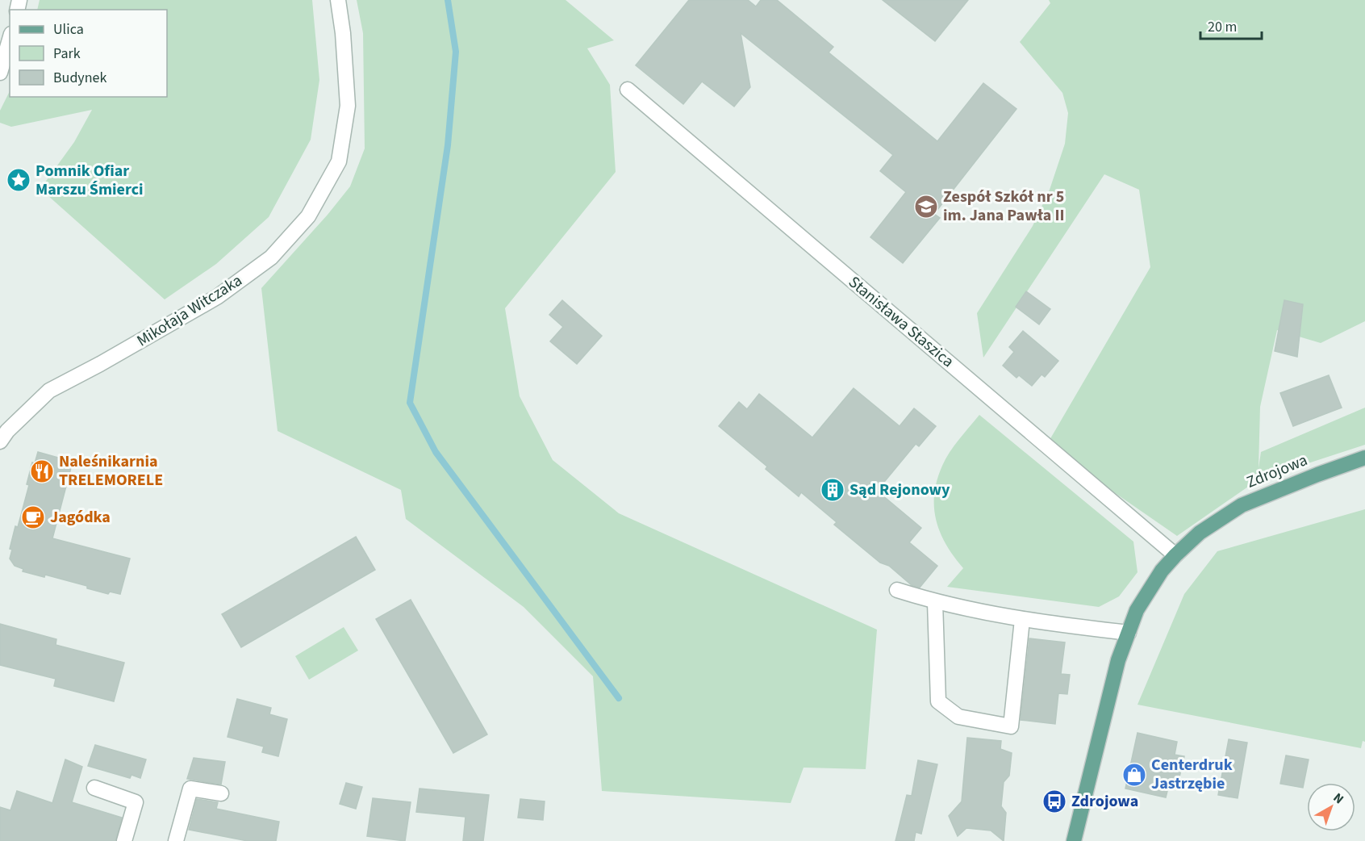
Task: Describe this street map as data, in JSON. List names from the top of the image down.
{
  "streets": {
    "main road": ["Zdrojowa"],
    "street": ["Mikołaja Witczaka", "Stanisława Staszica"]
  },
  "crossings": [
    ["Stanisława Staszica", "Zdrojowa"]
  ],
  "places": {
    "place": ["Pomnik Ofiar Marszu Śmierci"],
    "school or university": ["Zespół Szkół nr 5 im. Jana Pawła II"],
    "restaurant": ["Naleśnikarnia TRELEMORELE"],
    "building": ["Sąd Rejonowy"],
    "cafe": ["Jagódka"],
    "shop": ["Centerdruk Jastrzębie"],
    "bus stop": ["Zdrojowa"]
  },
  "legend": ["Ulica", "Park", "Budynek"],
  "scale_bar": "20 m",
  "north": "top right"
}
